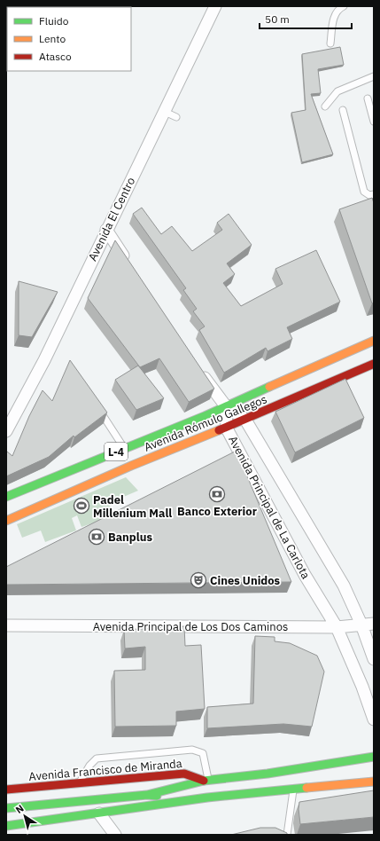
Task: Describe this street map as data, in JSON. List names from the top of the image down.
{
  "streets": {
    "main road": ["Avenida Rómulo Gallegos", "L-4", "Avenida Francisco de Miranda"],
    "street": ["Avenida El Centro", "Avenida Principal de La Carlota", "Avenida Principal de Los Dos Caminos"]
  },
  "crossings": [
    ["Avenida Rómulo Gallegos", "Avenida Principal de La Carlota"],
    ["Avenida Principal de La Carlota", "Avenida Principal de Los Dos Caminos"]
  ],
  "places": {
    "bank": ["Banco Exterior", "Banplus"],
    "sports": ["Padel Millenium Mall"],
    "theatre": ["Cines Unidos"]
  },
  "legend": ["Fluido", "Lento", "Atasco"],
  "scale_bar": "50 m",
  "north": "top left"
}
